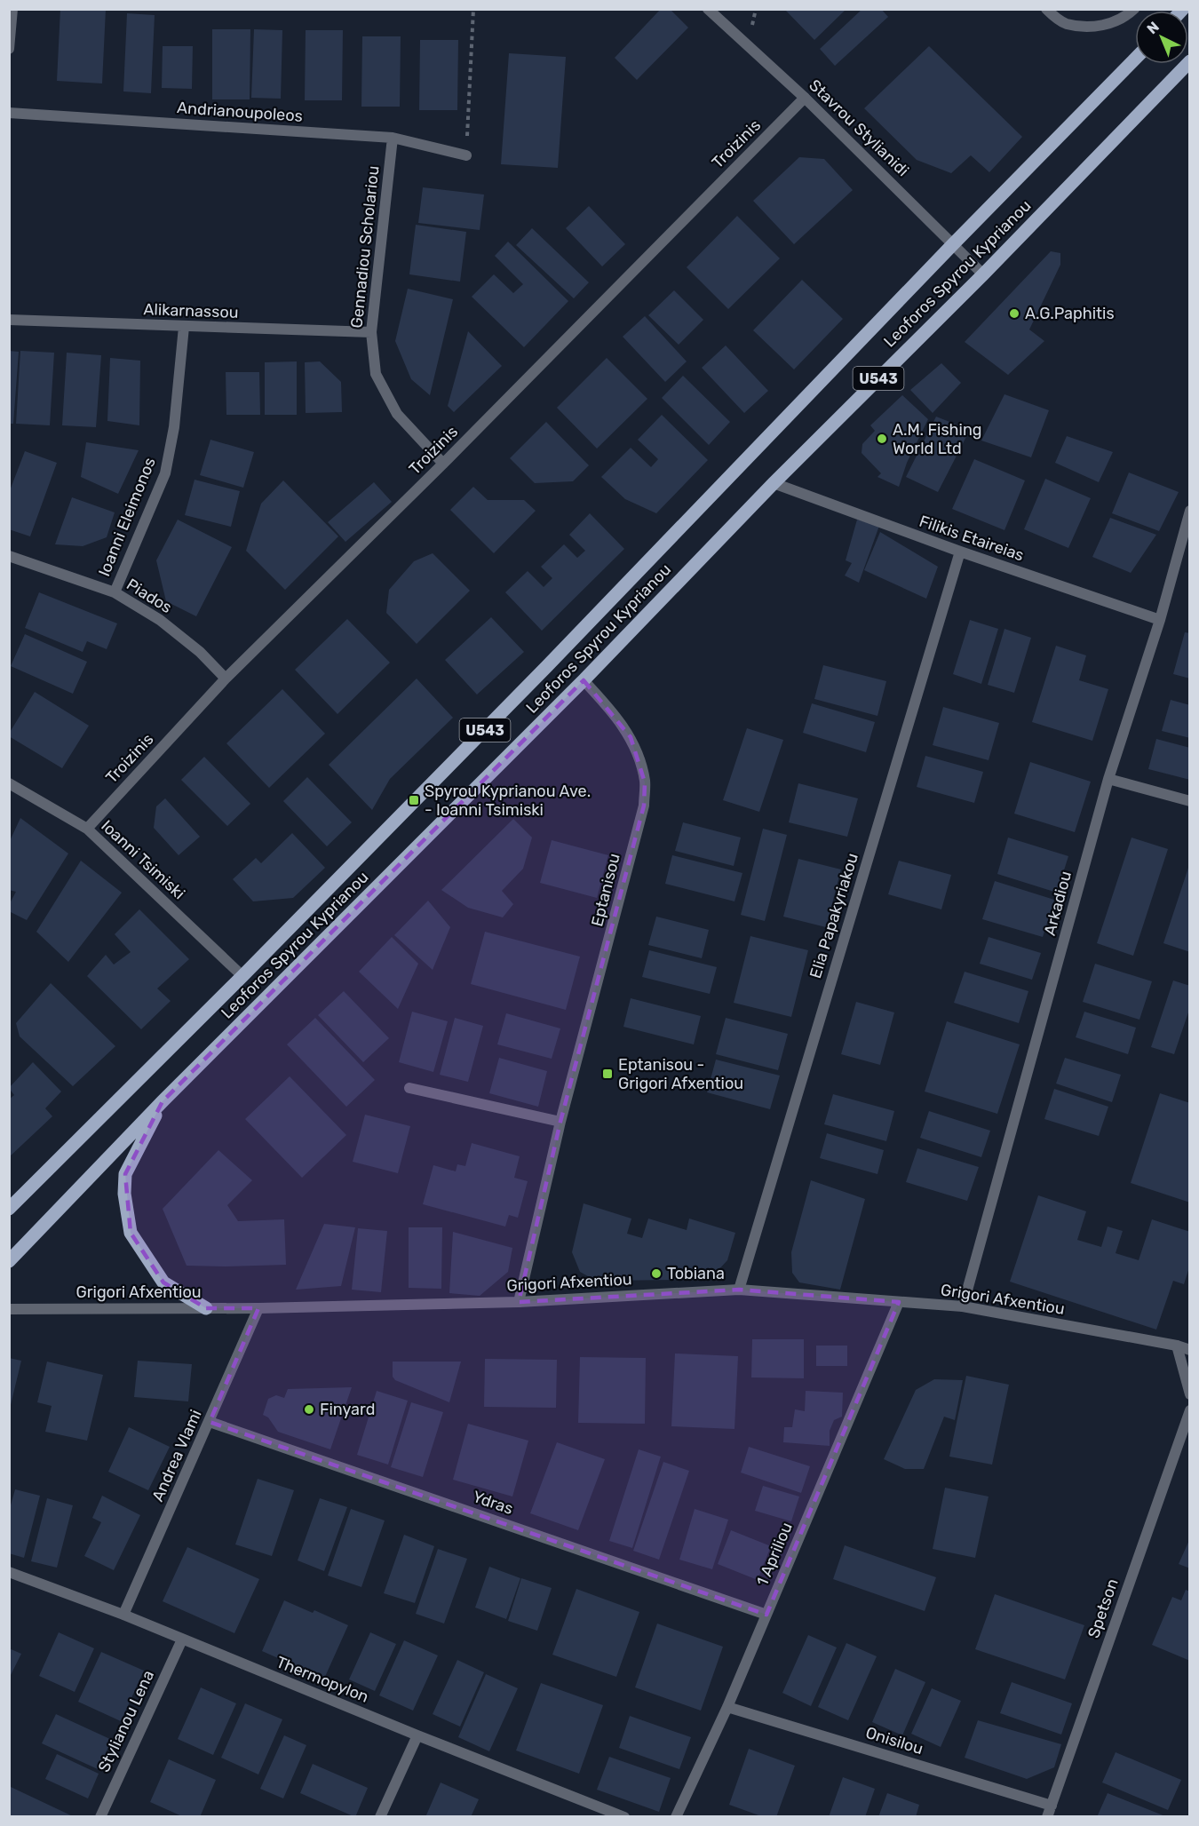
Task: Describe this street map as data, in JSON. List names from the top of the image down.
{
  "streets": {
    "main road": ["Leoforos Spyrou Kyprianou", "U543"],
    "street": [
      "Andrianoupoleos",
      "Stavrou Stylianidi",
      "Troizinis",
      "Gennadiou Scholariou",
      "Alikarnassou",
      "Ioanni Eleimonos",
      "Filikis Etaireias",
      "Piados",
      "Ioanni Tsimiski",
      "Eptanisou",
      "Arkadiou",
      "Elia Papakyriakou",
      "Grigori Afxentiou",
      "Andrea Vlami",
      "Ydras",
      "1 Apriliou",
      "Spetson",
      "Thermopylon",
      "Stylianou Lena",
      "Onisilou"
    ]
  },
  "crossings": [
    ["Andrianoupoleos", "Gennadiou Scholariou"],
    ["Stavrou Stylianidi", "Troizinis"],
    ["Stavrou Stylianidi", "Leoforos Spyrou Kyprianou"],
    ["Troizinis", "Gennadiou Scholariou"],
    ["Troizinis", "Piados"],
    ["Troizinis", "Ioanni Tsimiski"],
    ["Gennadiou Scholariou", "Alikarnassou"],
    ["Leoforos Spyrou Kyprianou", "Filikis Etaireias"],
    ["Leoforos Spyrou Kyprianou", "Ioanni Tsimiski"],
    ["Leoforos Spyrou Kyprianou", "Eptanisou"],
    ["Alikarnassou", "Ioanni Eleimonos"],
    ["Ioanni Eleimonos", "Piados"],
    ["Filikis Etaireias", "Arkadiou"],
    ["Filikis Etaireias", "Elia Papakyriakou"],
    ["Eptanisou", "Grigori Afxentiou"],
    ["Arkadiou", "Grigori Afxentiou"],
    ["Elia Papakyriakou", "Grigori Afxentiou"],
    ["Grigori Afxentiou", "Andrea Vlami"],
    ["Grigori Afxentiou", "1 Apriliou"],
    ["Andrea Vlami", "Ydras"],
    ["Andrea Vlami", "Thermopylon"],
    ["Ydras", "1 Apriliou"],
    ["1 Apriliou", "Onisilou"],
    ["Spetson", "Onisilou"],
    ["Thermopylon", "Stylianou Lena"]
  ],
  "places": {
    "other": [
      "A.G.Paphitis",
      "A.M. Fishing World Ltd",
      "Tobiana",
      "Finyard"
    ],
    "transit": ["Spyrou Kyprianou Ave. - Ioanni Tsimiski", "Eptanisou - Grigori Afxentiou"]
  },
  "north": "top left"
}
